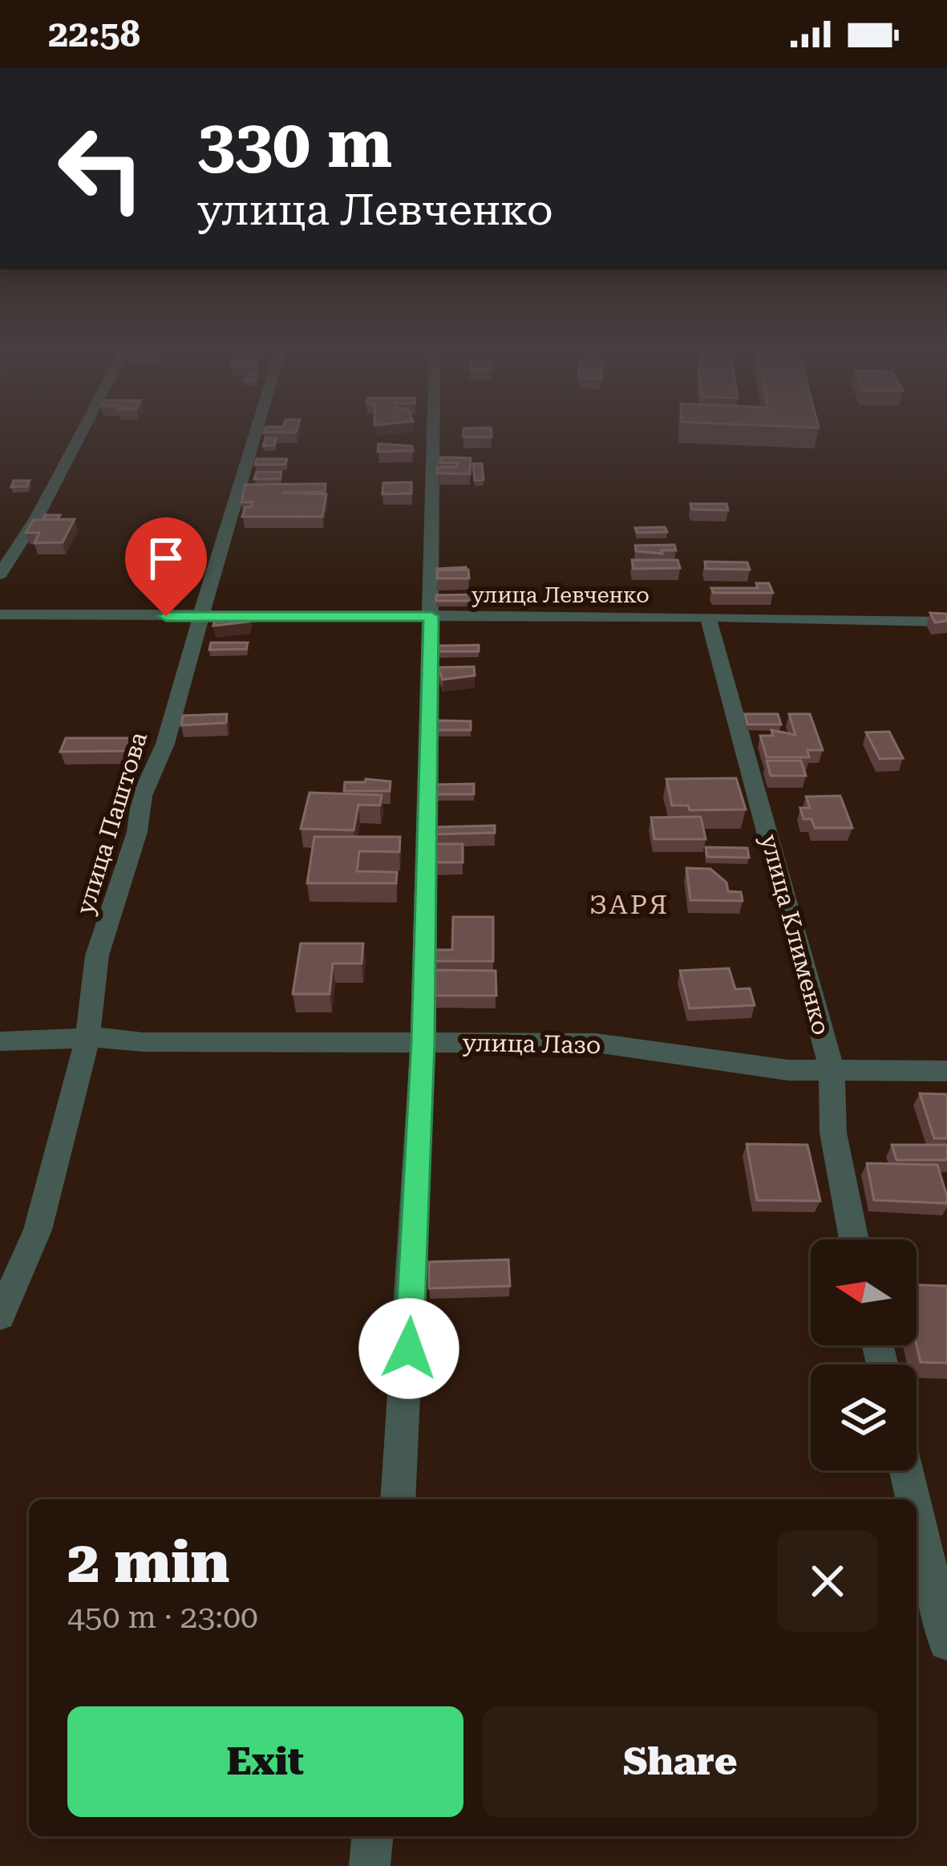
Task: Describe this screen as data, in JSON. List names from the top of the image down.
{
  "streets": {
    "street": [
      "улица Левченко",
      "улица Паштова",
      "улица Клименко",
      "улица Лазо"
    ]
  },
  "crossings": [
    ["улица Левченко", "улица Паштова"],
    ["улица Левченко", "улица Клименко"],
    ["улица Паштова", "улица Лазо"],
    ["улица Клименко", "улица Лазо"]
  ],
  "districts": ["ЗАРЯ"],
  "north": "left",
  "page": {
    "status": "22:58",
    "turn": ["330 m", "улица Левченко"],
    "heading": ["2 min", "450 m · 23:00"],
    "buttons": ["Exit", "Share"]
  }
}
